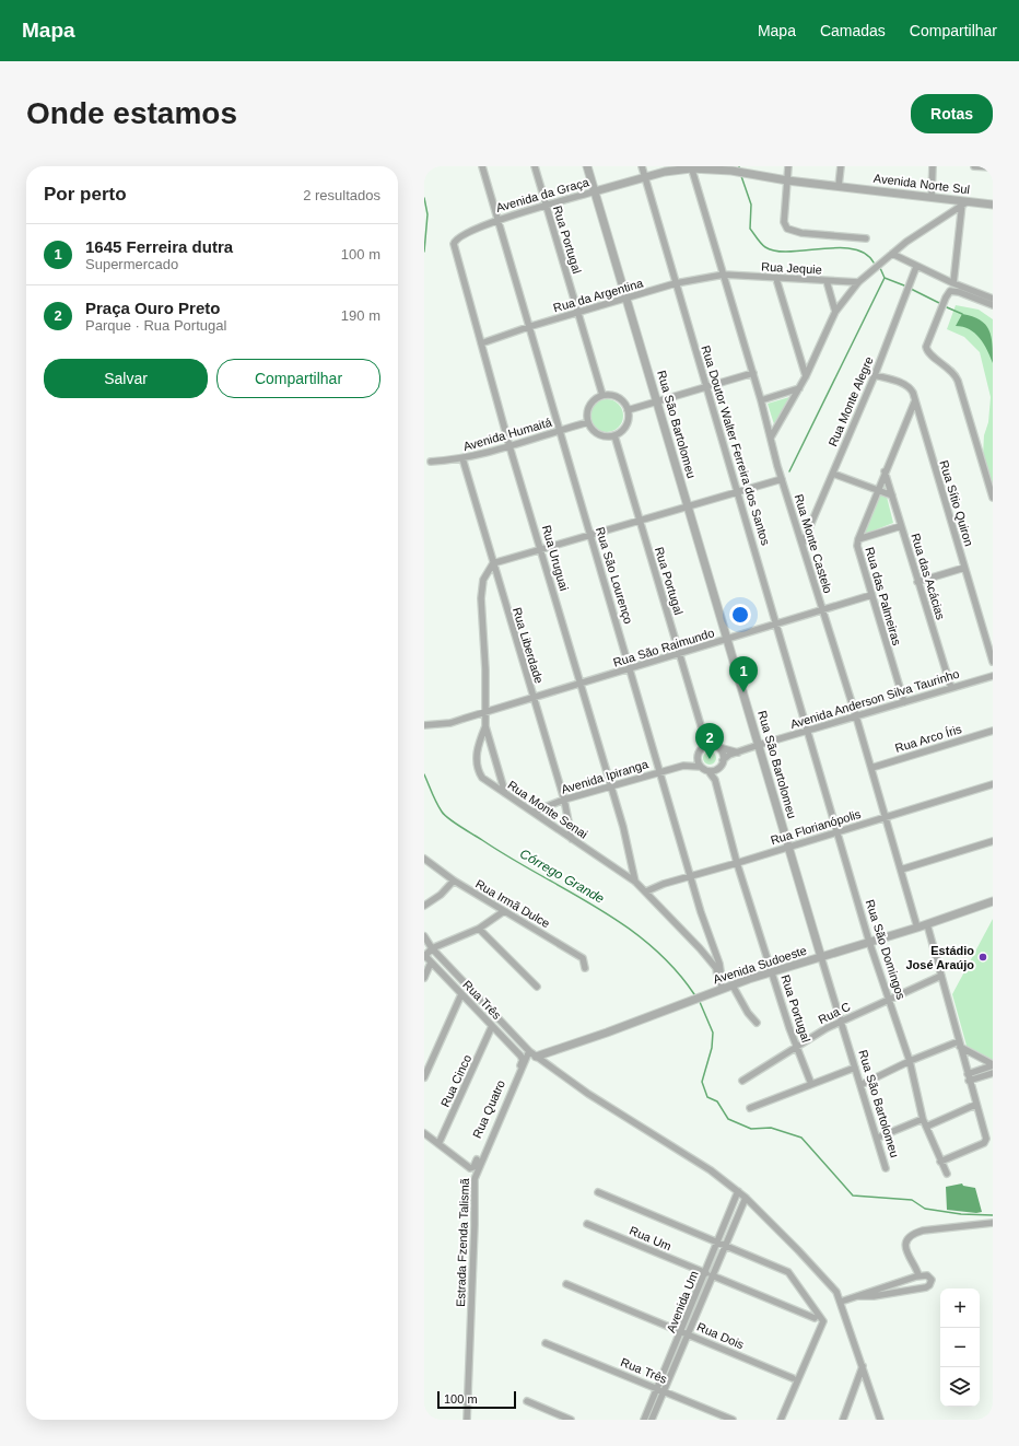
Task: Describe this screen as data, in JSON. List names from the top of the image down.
{
  "streets": {
    "street": [
      "Avenida Norte Sul",
      "Avenida da Graça",
      "Rua Portugal",
      "Rua Jequie",
      "Rua da Argentina",
      "Rua Monte Alegre",
      "Rua São Bartolomeu",
      "Avenida Humaitá",
      "Rua Doutor Walter Ferreira dos Santos",
      "Rua Sítio Quiron",
      "Rua Monte Castelo",
      "Rua Uruguai",
      "Rua São Lourenço",
      "Rua das Acácias",
      "Rua das Palmeiras",
      "Rua Liberdade",
      "Rua São Raimundo",
      "Avenida Anderson Silva Taurinho",
      "Rua Arco Íris",
      "Avenida Ipiranga",
      "Rua Monte Senai",
      "Rua Florianópolis",
      "Rua Irmã Dulce",
      "Rua São Domingos",
      "Avenida Sudoeste",
      "Rua Três",
      "Rua C",
      "Rua Cinco",
      "Rua Quatro",
      "Rua Um",
      "Estrada Fzenda Talismã",
      "Avenida Um",
      "Rua Dois"
    ]
  },
  "crossings": [
    ["Avenida Norte Sul", "Avenida da Graça"],
    ["Avenida Norte Sul", "Rua Monte Castelo"],
    ["Avenida da Graça", "Rua Portugal"],
    ["Avenida da Graça", "Rua São Bartolomeu"],
    ["Avenida da Graça", "Rua Doutor Walter Ferreira dos Santos"],
    ["Avenida da Graça", "Rua Monte Castelo"],
    ["Avenida da Graça", "Rua Uruguai"],
    ["Avenida da Graça", "Rua São Lourenço"],
    ["Rua Portugal", "Rua da Argentina"],
    ["Rua Portugal", "Avenida Humaitá"],
    ["Rua Portugal", "Rua São Raimundo"],
    ["Rua Portugal", "Avenida Anderson Silva Taurinho"],
    ["Rua Portugal", "Rua Florianópolis"],
    ["Rua Portugal", "Avenida Sudoeste"],
    ["Rua Portugal", "Rua C"],
    ["Rua Jequie", "Rua da Argentina"],
    ["Rua Jequie", "Rua Monte Castelo"],
    ["Rua da Argentina", "Rua São Bartolomeu"],
    ["Rua da Argentina", "Rua Doutor Walter Ferreira dos Santos"],
    ["Rua da Argentina", "Rua Monte Castelo"],
    ["Rua da Argentina", "Rua Uruguai"],
    ["Rua da Argentina", "Rua São Lourenço"],
    ["Rua Monte Alegre", "Rua Sítio Quiron"],
    ["Rua Monte Alegre", "Rua Monte Castelo"],
    ["Rua São Bartolomeu", "Rua São Raimundo"],
    ["Rua São Bartolomeu", "Avenida Anderson Silva Taurinho"],
    ["Rua São Bartolomeu", "Rua Florianópolis"],
    ["Rua São Bartolomeu", "Avenida Sudoeste"],
    ["Rua São Bartolomeu", "Rua C"],
    ["Avenida Humaitá", "Rua Uruguai"],
    ["Avenida Humaitá", "Rua São Lourenço"],
    ["Avenida Humaitá", "Rua Liberdade"],
    ["Rua Doutor Walter Ferreira dos Santos", "Rua São Raimundo"],
    ["Rua Doutor Walter Ferreira dos Santos", "Avenida Anderson Silva Taurinho"],
    ["Rua Doutor Walter Ferreira dos Santos", "Rua São Domingos"],
    ["Rua Sítio Quiron", "Rua das Palmeiras"],
    ["Rua Monte Castelo", "Rua São Raimundo"],
    ["Rua Monte Castelo", "Avenida Anderson Silva Taurinho"],
    ["Rua Monte Castelo", "Rua Arco Íris"],
    ["Rua Monte Castelo", "Rua Florianópolis"],
    ["Rua Monte Castelo", "Avenida Sudoeste"],
    ["Rua Uruguai", "Rua São Raimundo"],
    ["Rua Uruguai", "Avenida Ipiranga"],
    ["Rua Uruguai", "Rua Monte Senai"],
    ["Rua São Lourenço", "Rua São Raimundo"],
    ["Rua São Lourenço", "Avenida Ipiranga"],
    ["Rua São Lourenço", "Rua Florianópolis"],
    ["Rua São Lourenço", "Avenida Sudoeste"],
    ["Rua das Acácias", "Rua das Palmeiras"],
    ["Rua das Acácias", "Avenida Anderson Silva Taurinho"],
    ["Rua das Palmeiras", "Rua São Raimundo"],
    ["Rua das Palmeiras", "Avenida Anderson Silva Taurinho"],
    ["Rua Liberdade", "Rua São Raimundo"],
    ["Rua Liberdade", "Avenida Ipiranga"],
    ["Rua Liberdade", "Rua Monte Senai"],
    ["Avenida Anderson Silva Taurinho", "Rua São Domingos"],
    ["Avenida Ipiranga", "Rua Monte Senai"],
    ["Rua Monte Senai", "Rua Florianópolis"],
    ["Rua Florianópolis", "Rua São Domingos"],
    ["Rua São Domingos", "Avenida Sudoeste"],
    ["Rua São Domingos", "Rua C"],
    ["Avenida Sudoeste", "Estrada Fzenda Talismã"],
    ["Rua Três", "Rua Cinco"],
    ["Rua Três", "Rua Quatro"],
    ["Rua Três", "Avenida Um"],
    ["Rua Cinco", "Rua Quatro"],
    ["Rua Um", "Avenida Um"],
    ["Avenida Um", "Rua Dois"]
  ],
  "water": ["Córrego Grande"],
  "places": ["Estádio José Araújo"],
  "scale_bar": "100 m",
  "page": {
    "header": "Mapa",
    "nav": ["Mapa", "Camadas", "Compartilhar"],
    "buttons": [
      "Rotas",
      ["Salvar", "Compartilhar"]
    ],
    "title": "Onde estamos",
    "heading": ["Por perto", "2 resultados"],
    "list": [
      {
        "mark": "1",
        "name": "1645 Ferreira dutra",
        "note": "Supermercado",
        "value": "100 m"
      },
      {
        "mark": "2",
        "name": "Praça Ouro Preto",
        "note": "Parque · Rua Portugal",
        "value": "190 m"
      }
    ],
    "pins": ["1", "2"],
    "map_buttons": ["+", "−"],
    "scale": "100 m"
  }
}
